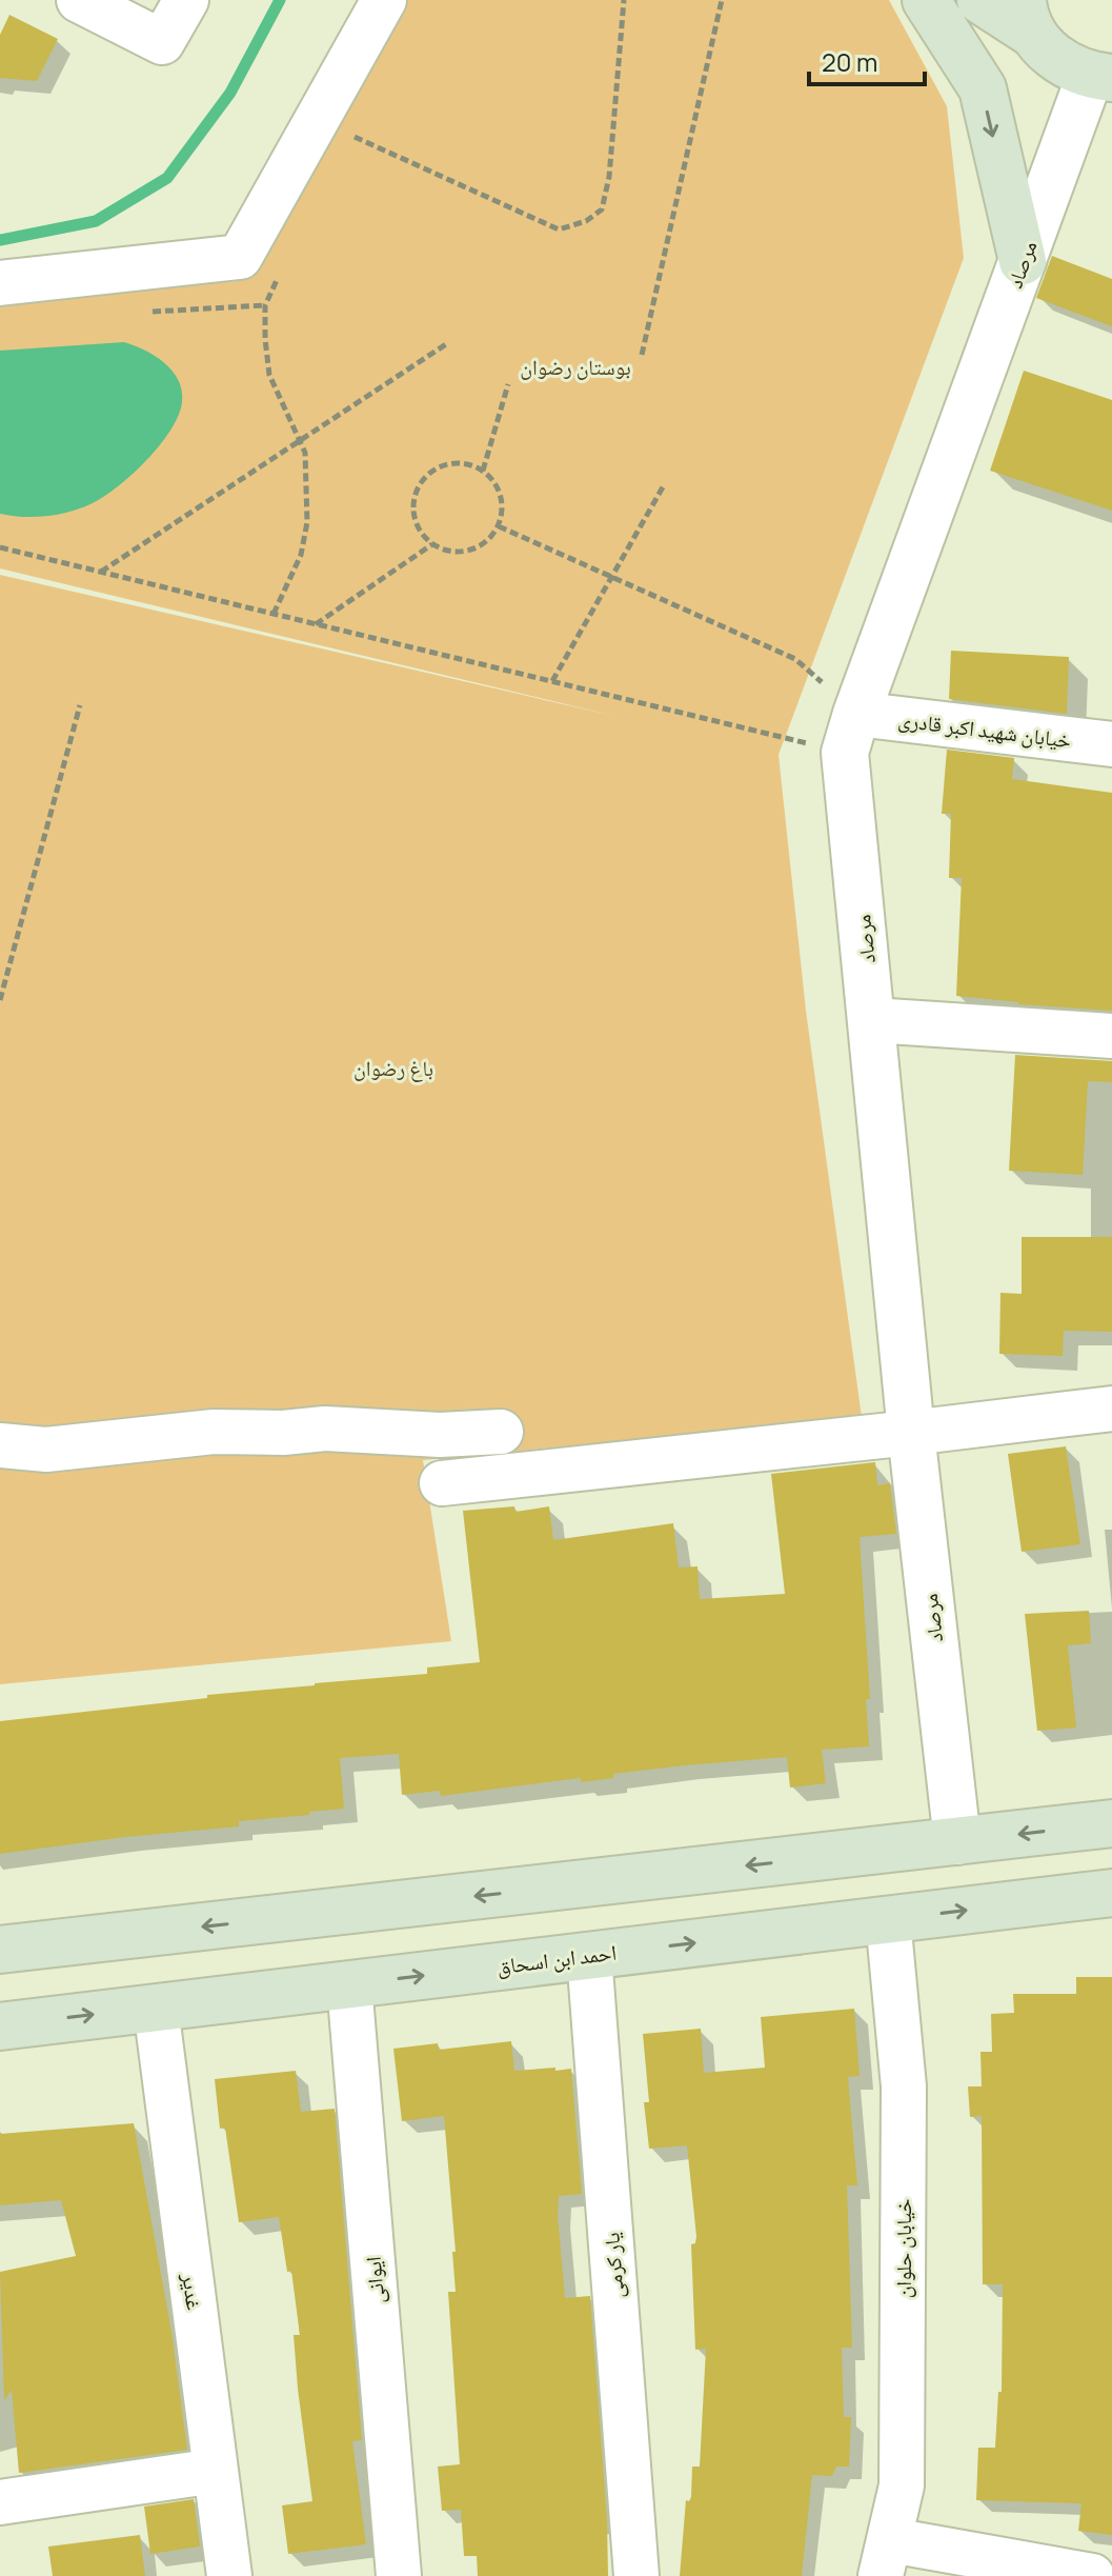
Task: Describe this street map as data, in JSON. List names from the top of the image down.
{
  "streets": {
    "main road": ["احمد ابن اسحاق"],
    "street": [
      "مرصاد",
      "خیابان شهید اکبر قادری",
      "خیابان حلوان",
      "یار کرمی",
      "ایوانی",
      "غدیر"
    ]
  },
  "crossings": [
    ["مرصاد", "خیابان شهید اکبر قادری"],
    ["احمد ابن اسحاق", "خیابان حلوان"],
    ["احمد ابن اسحاق", "یار کرمی"],
    ["احمد ابن اسحاق", "ایوانی"],
    ["احمد ابن اسحاق", "غدیر"]
  ],
  "parks": ["بوستان رضوان", "باغ رضوان"],
  "scale_bar": "20 m"
}
